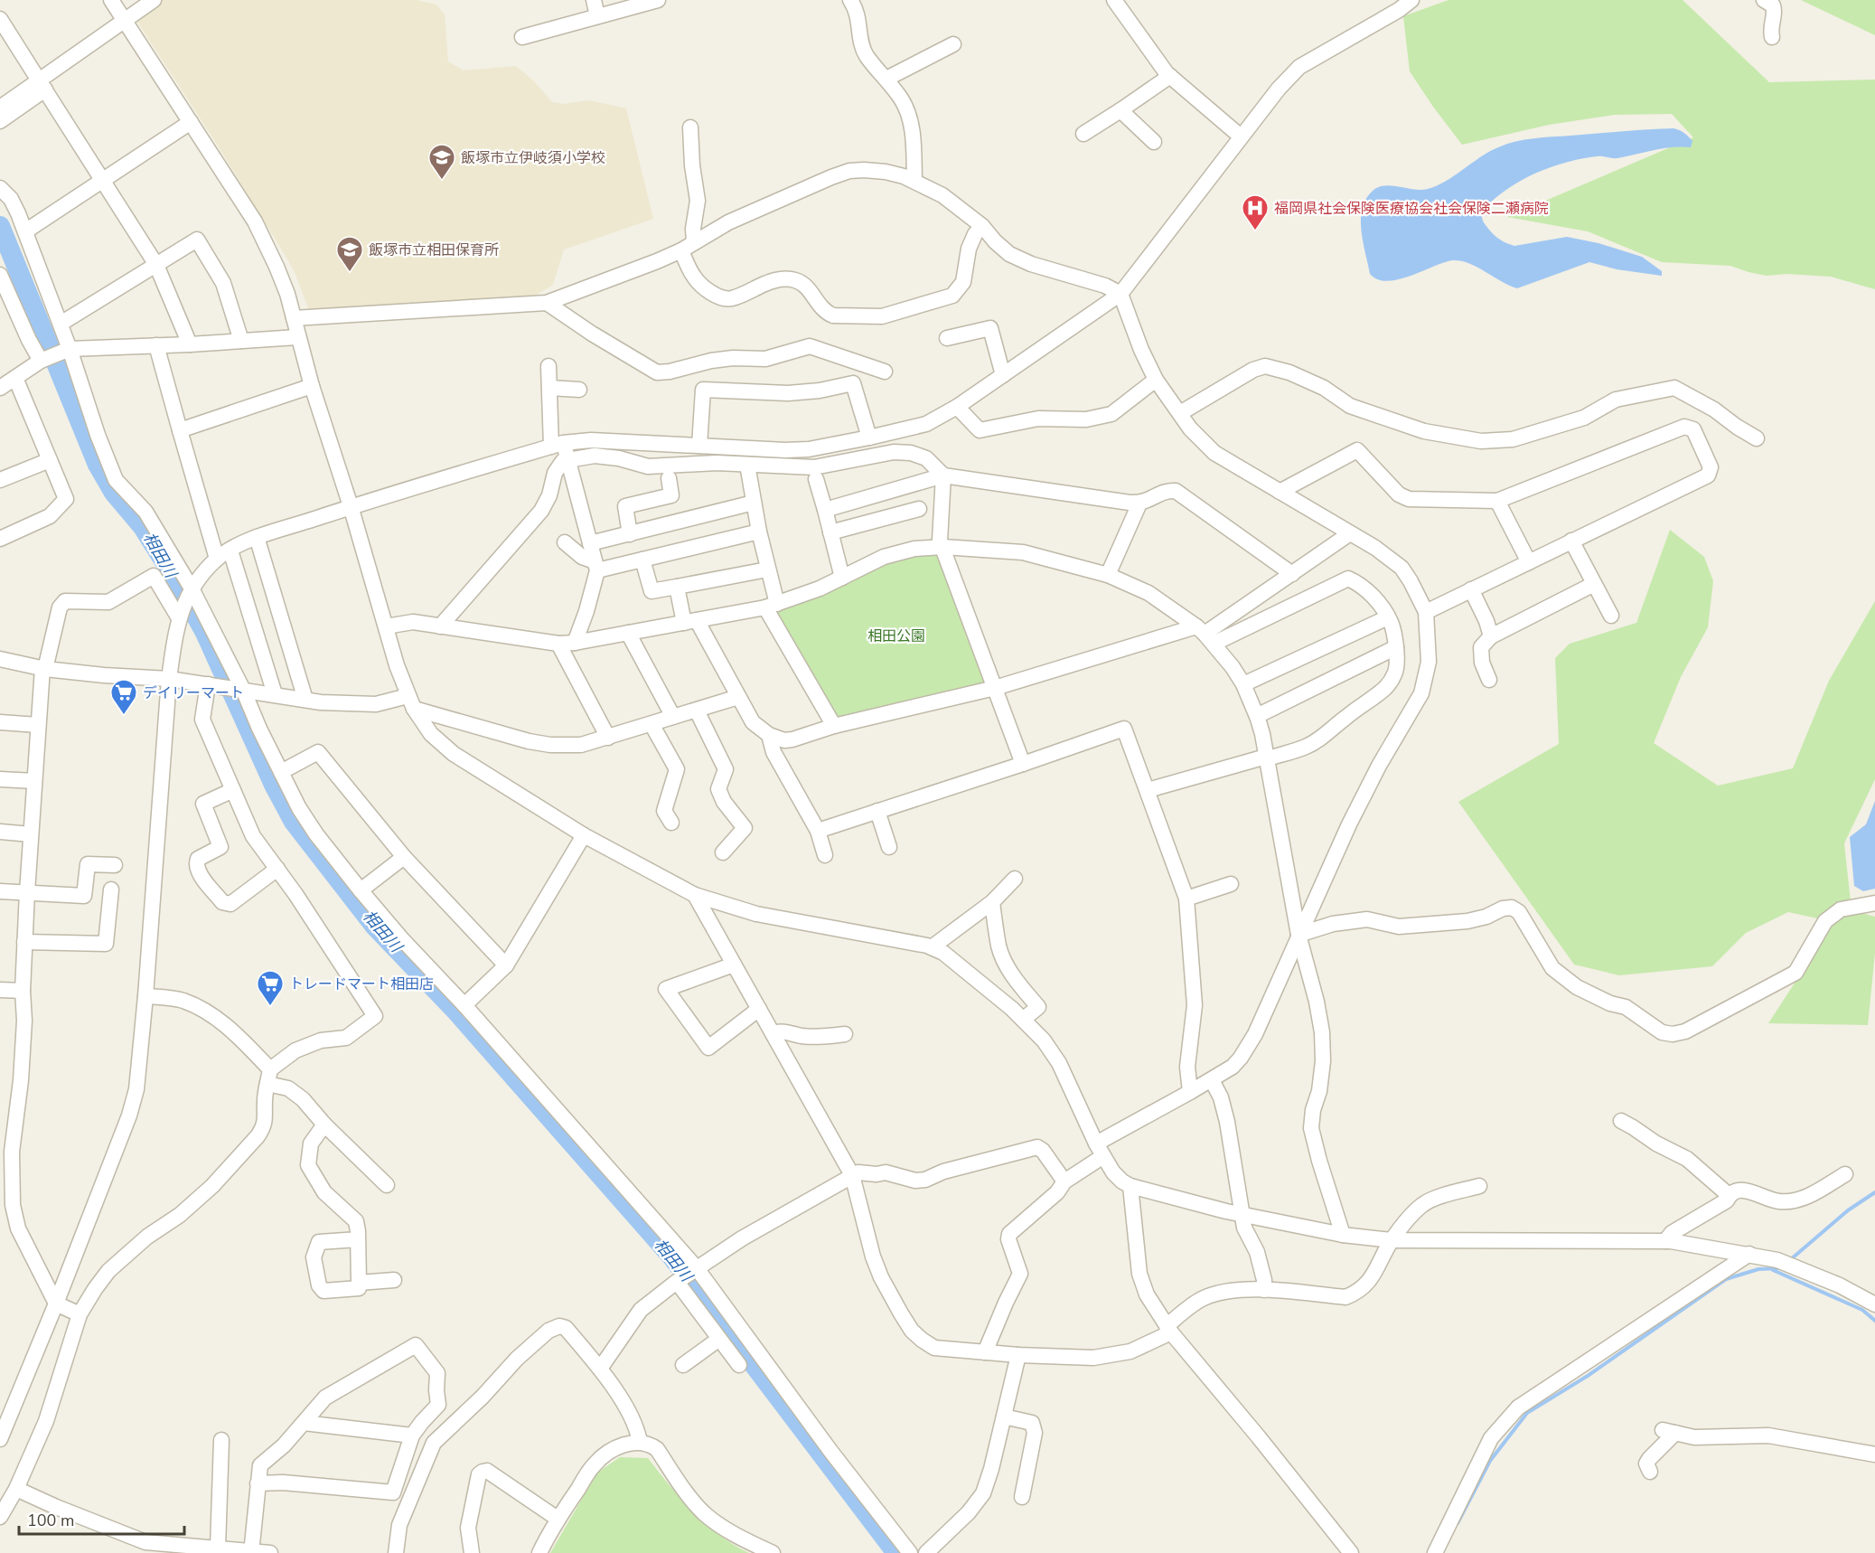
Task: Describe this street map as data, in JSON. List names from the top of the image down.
{
  "water": ["相田川"],
  "parks": ["相田公園"],
  "places": {
    "school or university": ["飯塚市立伊岐須小学校", "飯塚市立相田保育所"],
    "hospital": ["福岡県社会保険医療協会社会保険二瀬病院"],
    "supermarket": ["デイリーマート", "トレードマート相田店"]
  },
  "scale_bar": "100 m"
}
